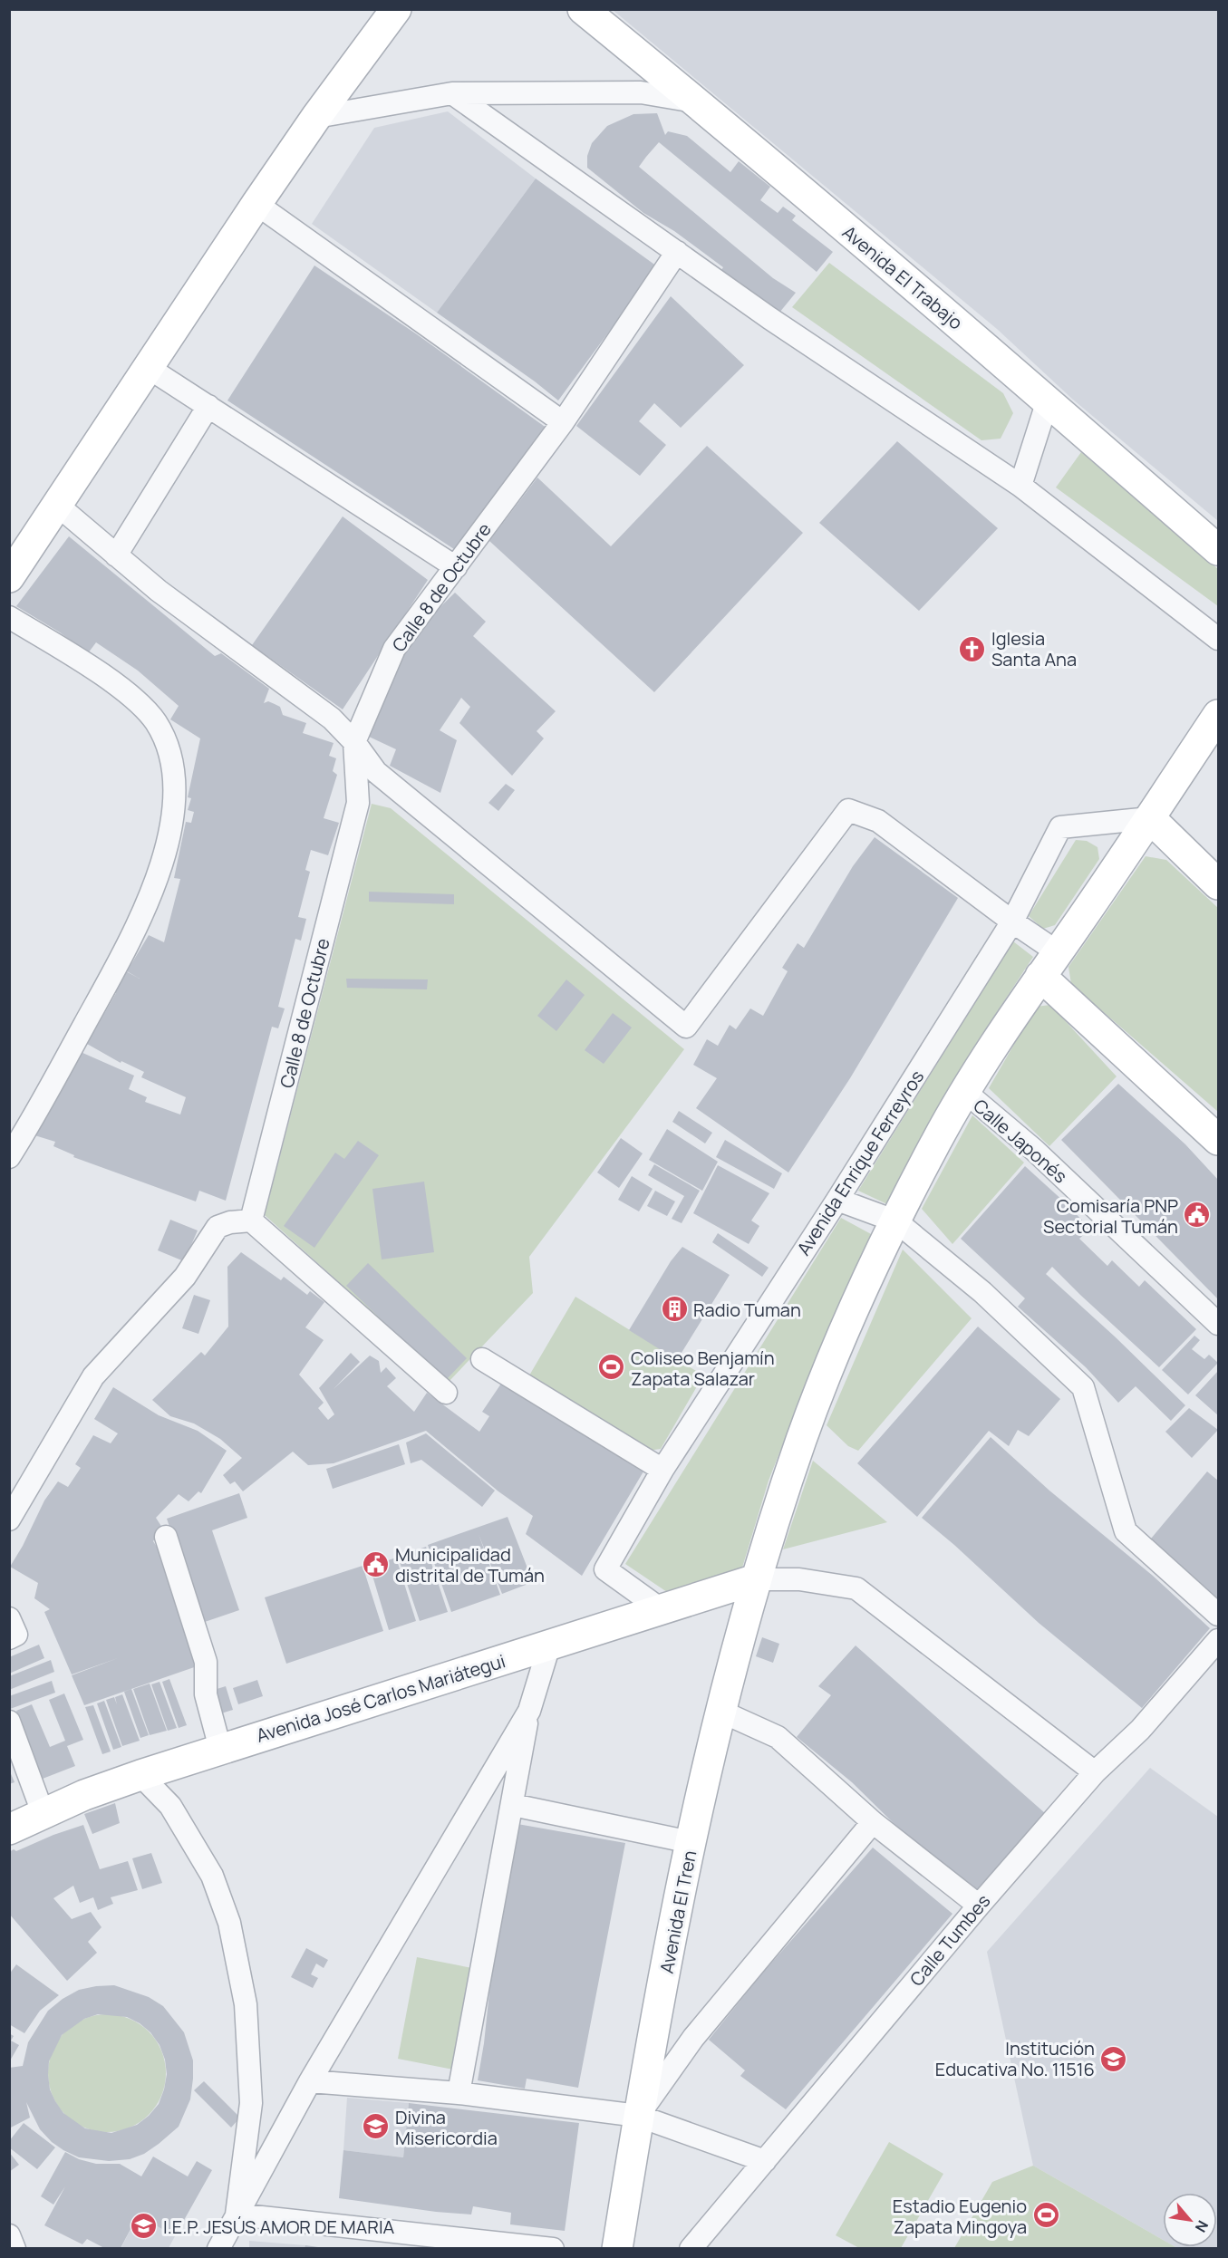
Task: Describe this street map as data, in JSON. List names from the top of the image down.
{
  "streets": {
    "main road": ["Avenida El Trabajo", "Avenida José Carlos Mariátegui", "Avenida El Tren"],
    "street": [
      "Calle 8 de Octubre",
      "Calle Japonés",
      "Avenida Enrique Ferreyros",
      "Calle Tumbes"
    ]
  },
  "crossings": [
    ["Calle Japonés", "Avenida El Tren"],
    ["Avenida Enrique Ferreyros", "Avenida José Carlos Mariátegui"],
    ["Avenida Enrique Ferreyros", "Avenida El Tren"],
    ["Avenida José Carlos Mariátegui", "Avenida El Tren"]
  ],
  "places": {
    "church": ["Iglesia Santa Ana"],
    "public building": ["Comisaría PNP Sectorial Tumán", "Municipalidad distrital de Tumán"],
    "building": ["Radio Tuman"],
    "sports": ["Coliseo Benjamín Zapata Salazar", "Estadio Eugenio Zapata Mingoya"],
    "school or university": ["Institución Educativa No. 11516", "Divina Misericordia", "I.E.P. JESÚS AMOR DE MARIA"]
  },
  "north": "bottom right"
}
